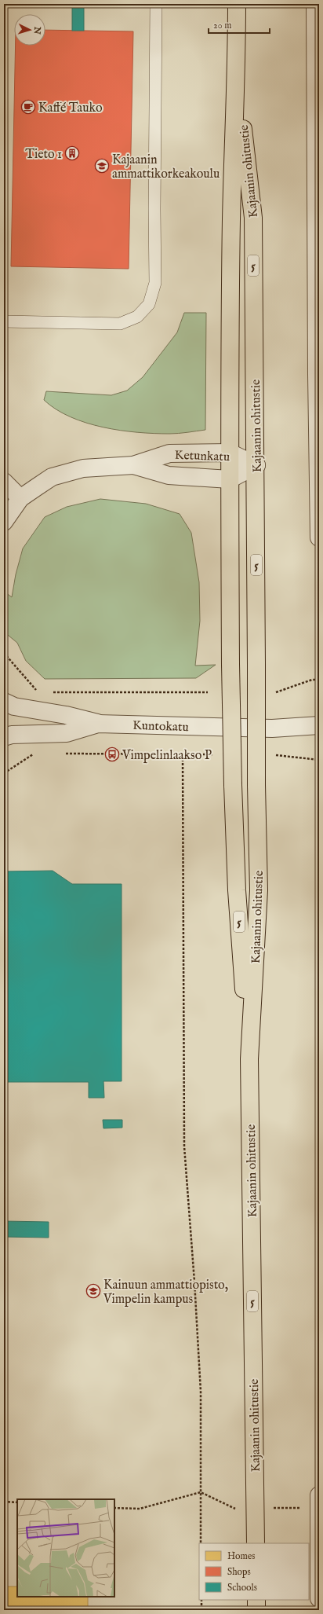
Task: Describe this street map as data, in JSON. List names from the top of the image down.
{
  "streets": {
    "highway": ["Kajaanin ohitustie", "5"],
    "street": ["Ketunkatu", "Kuntokatu"]
  },
  "crossings": [
    ["Kajaanin ohitustie", "Ketunkatu"]
  ],
  "places": {
    "cafe": ["Kaffé Tauko"],
    "building": ["Tieto 1"],
    "school or university": ["Kajaanin ammattikorkeakoulu", "Kainuun ammattiopisto, Vimpelin kampus"],
    "bus stop": ["Vimpelinlaakso P"]
  },
  "legend": ["Homes", "Shops", "Schools"],
  "scale_bar": "20 m",
  "north": "right"
}
